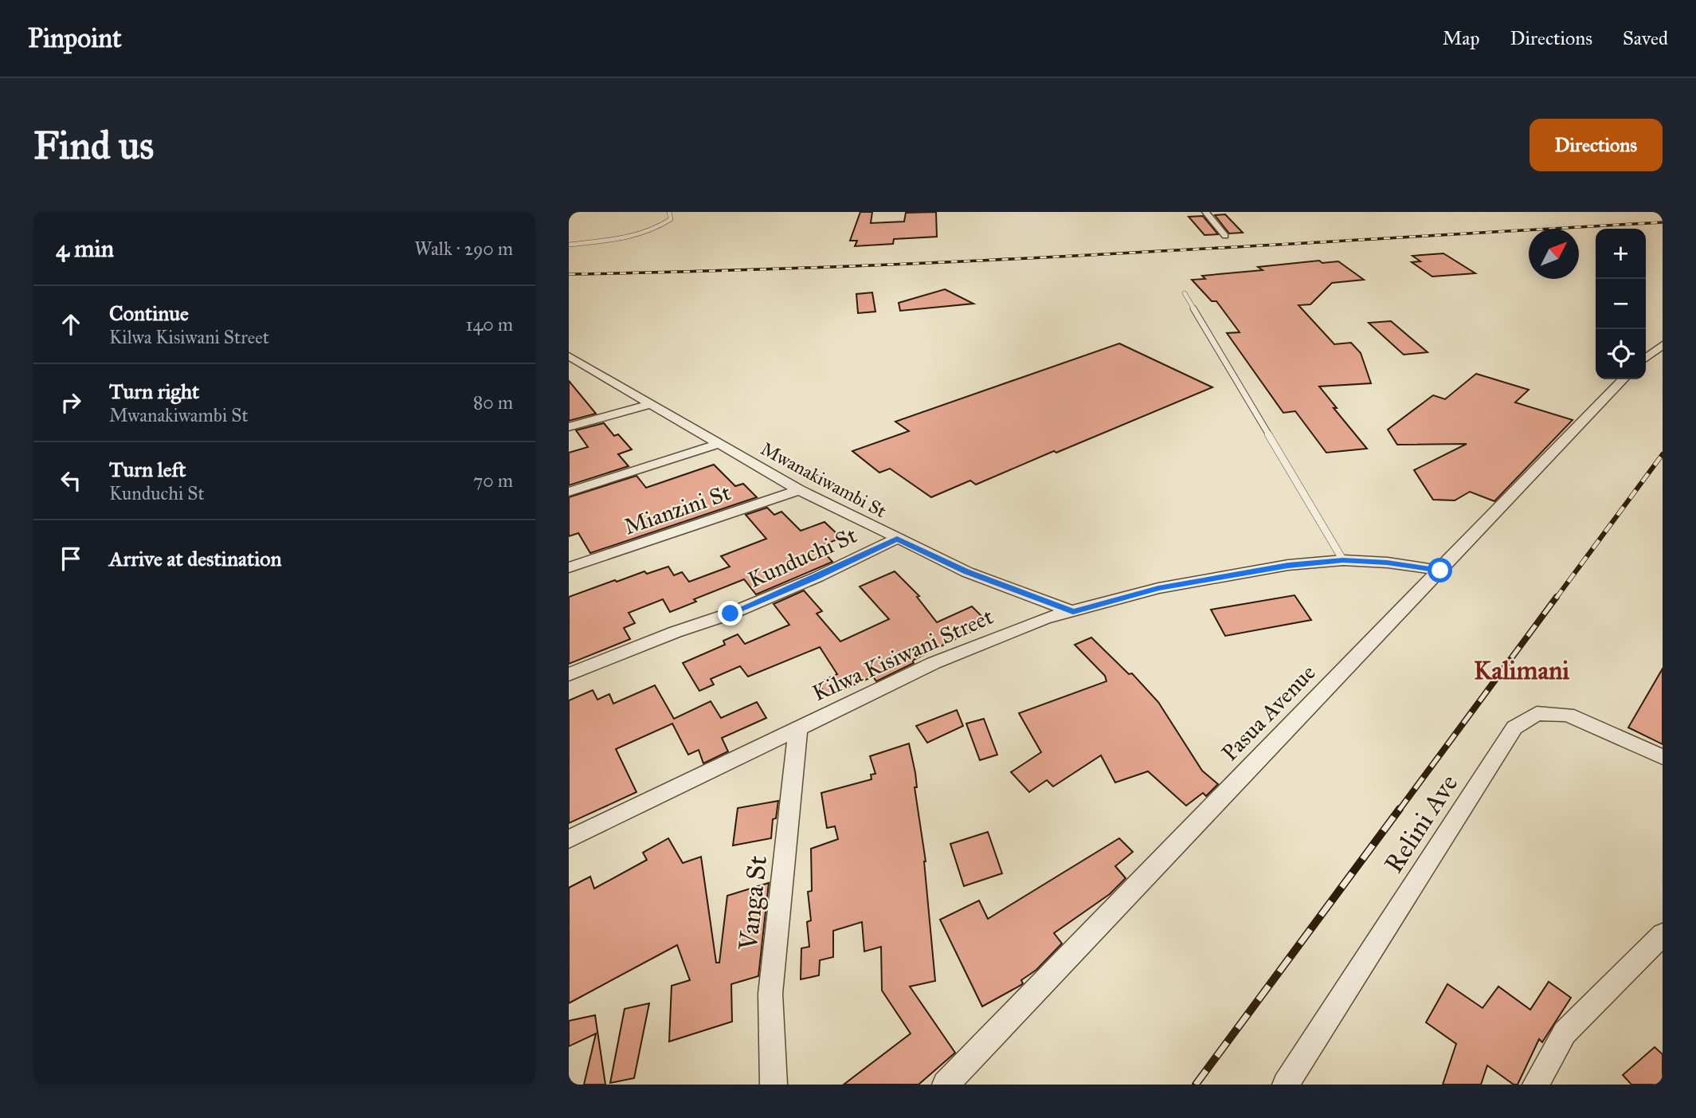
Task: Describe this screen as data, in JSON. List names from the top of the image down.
{
  "streets": {
    "street": [
      "Mwanakiwambi St",
      "Mianzini St",
      "Kunduchi St",
      "Kilwa Kisiwani Street",
      "Pasua Avenue",
      "Relini Ave",
      "Vanga St"
    ]
  },
  "crossings": [
    ["Mwanakiwambi St", "Mianzini St"],
    ["Mwanakiwambi St", "Kunduchi St"],
    ["Mwanakiwambi St", "Kilwa Kisiwani Street"],
    ["Kilwa Kisiwani Street", "Pasua Avenue"],
    ["Kilwa Kisiwani Street", "Vanga St"]
  ],
  "districts": ["Kalimani"],
  "north": "top right",
  "page": {
    "header": "Pinpoint",
    "nav": ["Map", "Directions", "Saved"],
    "buttons": "Directions",
    "title": "Find us",
    "heading": ["4 min", "Walk · 290 m"],
    "map_buttons": ["+", "−"],
    "list": [
      ["Continue", "Kilwa Kisiwani Street", "140 m"],
      ["Turn right", "Mwanakiwambi St", "80 m"],
      ["Turn left", "Kunduchi St", "70 m"],
      "Arrive at destination"
    ]
  }
}
